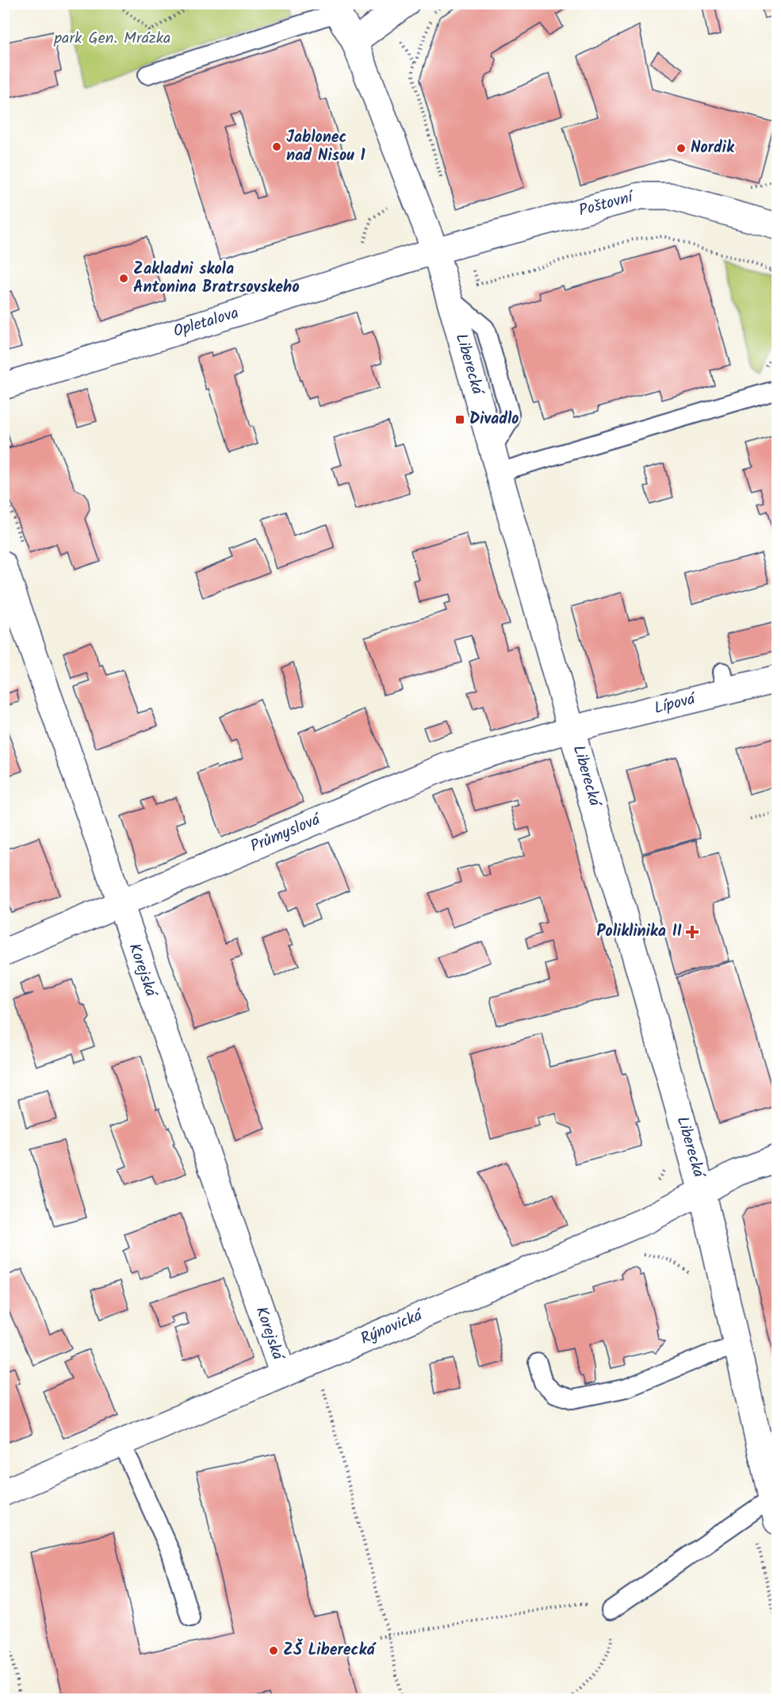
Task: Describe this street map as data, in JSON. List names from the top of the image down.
{
  "streets": {
    "street": [
      "Poštovní",
      "Opletalova",
      "Liberecká",
      "Lípová",
      "Průmyslová",
      "Korejská",
      "Rýnovická"
    ]
  },
  "crossings": [
    ["Poštovní", "Opletalova"],
    ["Poštovní", "Liberecká"],
    ["Opletalova", "Liberecká"],
    ["Liberecká", "Lípová"],
    ["Liberecká", "Průmyslová"],
    ["Liberecká", "Rýnovická"],
    ["Lípová", "Průmyslová"],
    ["Průmyslová", "Korejská"],
    ["Korejská", "Rýnovická"]
  ],
  "parks": ["park Gen. Mrázka"],
  "places": {
    "other": [
      "Jablonec nad Nisou 1",
      "Nordik",
      "Zakladni skola Antonina Bratrsovskeho",
      "ZŠ Liberecká"
    ],
    "transit": ["Divadlo"],
    "health": ["Poliklinika II"]
  }
}
